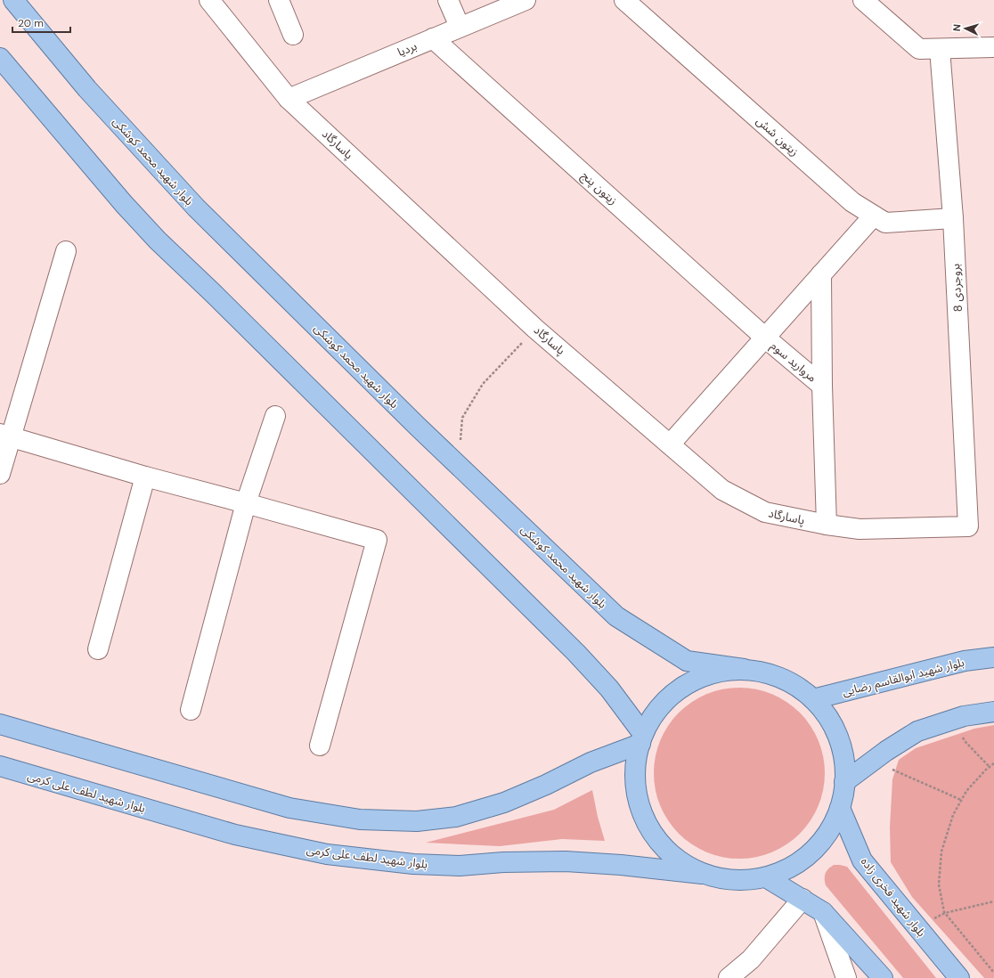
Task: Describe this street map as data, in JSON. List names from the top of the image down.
{
  "streets": {
    "main road": [
      "بلوار شهید محمد کوشکی",
      "بلوار شهید ابوالقاسم رضایی",
      "بلوار شهید لطف علی کرمی",
      "بلوار شهید فخری زاده"
    ],
    "street": [
      "بردیا",
      "زیتون شش",
      "پاسارگاد",
      "زیتون پنج",
      "بروجردی 8",
      "مروارید سوم"
    ]
  },
  "crossings": [
    ["بردیا", "پاسارگاد"],
    ["بردیا", "زیتون پنج"],
    ["زیتون شش", "بروجردی 8"],
    ["پاسارگاد", "بروجردی 8"],
    ["بلوار شهید محمد کوشکی", "بلوار شهید ابوالقاسم رضایی"],
    ["بلوار شهید محمد کوشکی", "بلوار شهید لطف علی کرمی"],
    ["بلوار شهید محمد کوشکی", "بلوار شهید فخری زاده"],
    ["زیتون پنج", "مروارید سوم"]
  ],
  "scale_bar": "20 m",
  "north": "left"
}
